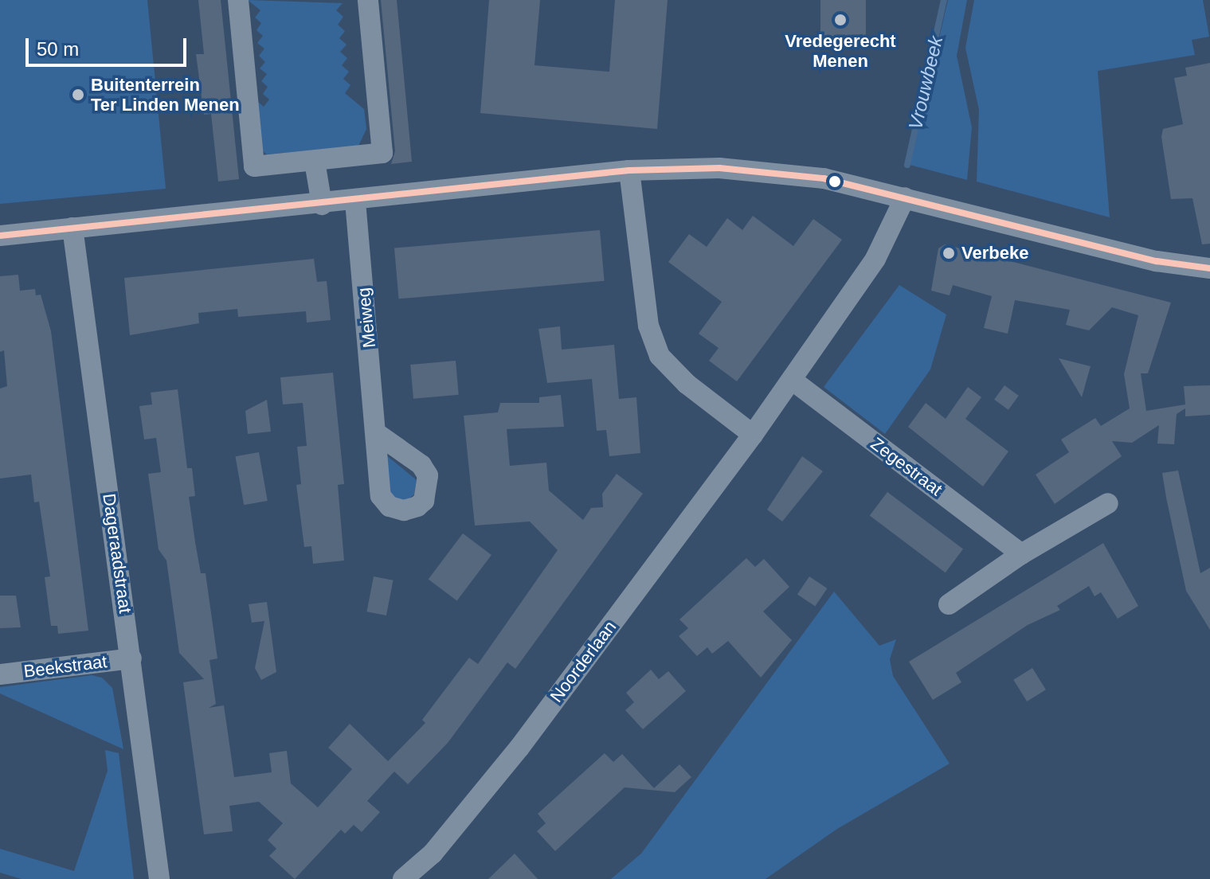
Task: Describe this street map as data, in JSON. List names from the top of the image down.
{
  "streets": {
    "street": [
      "Meiweg",
      "Zegestraat",
      "Dageraadstraat",
      "Noorderlaan",
      "Beekstraat"
    ]
  },
  "crossings": [
    ["Zegestraat", "Noorderlaan"],
    ["Dageraadstraat", "Beekstraat"]
  ],
  "water": ["Vrouwbeek"],
  "places": ["Vredegerecht Menen", "Buitenterrein Ter Linden Menen", "Verbeke"],
  "scale_bar": "50 m"
}
